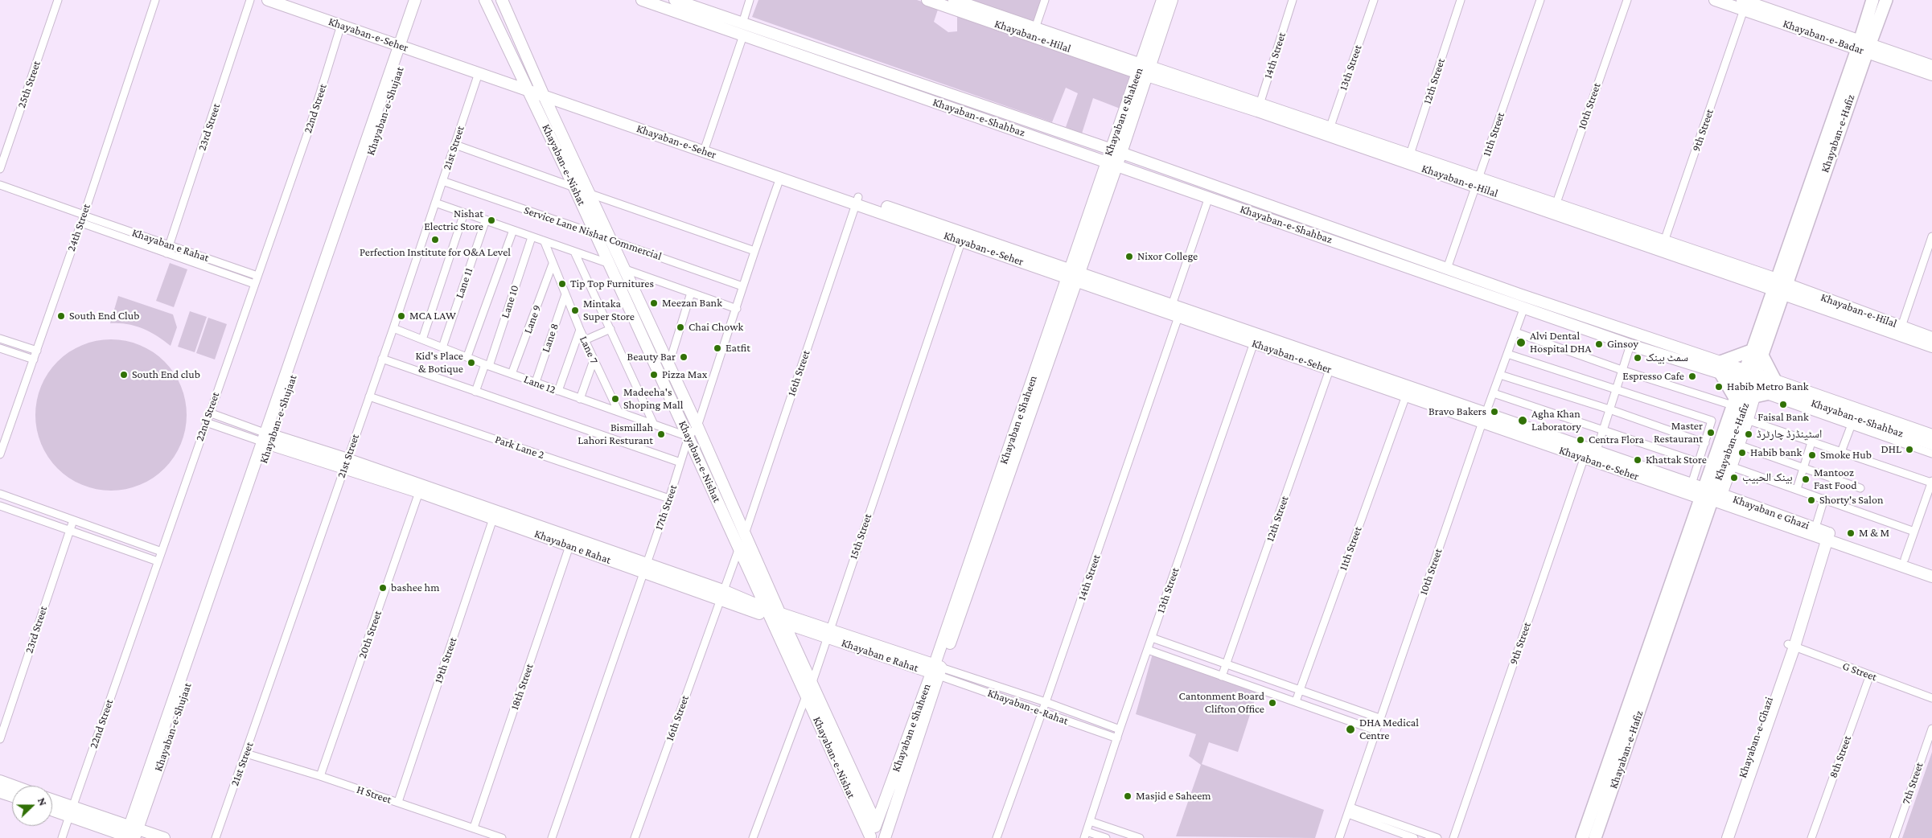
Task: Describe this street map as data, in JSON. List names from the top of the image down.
{
  "streets": {
    "main road": ["Khayaban-e-Hafiz"],
    "street": [
      "Khayaban-e-Seher",
      "Khayaban-e-Hilal",
      "Khayaban-e-Badar",
      "14th Street",
      "13th Street",
      "12th Street",
      "25th Street",
      "10th Street",
      "22nd Street",
      "Khayaban-e-Shujaat",
      "Khayaban e Shaheen",
      "Khayaban-e-Shahbaz",
      "23rd Street",
      "9th Street",
      "11th Street",
      "21st Street",
      "Khayaban-e-Nishat",
      "24th Street",
      "Service Lane Nishat Commercial",
      "Khayaban e Rahat",
      "Lane 11",
      "Lane 10",
      "Lane 9",
      "Lane 8",
      "Lane 7",
      "16th Street",
      "Lane 12",
      "Park Lane 2",
      "17th Street",
      "Khayaban e Ghazi",
      "15th Street",
      "20th Street",
      "19th Street",
      "G Street",
      "18th Street",
      "Khayaban-e-Rahat",
      "Khayaban-e-Ghazi",
      "8th Street",
      "7th Street",
      "H Street"
    ]
  },
  "crossings": [
    ["Khayaban-e-Seher", "14th Street"],
    ["Khayaban-e-Seher", "13th Street"],
    ["Khayaban-e-Seher", "12th Street"],
    ["Khayaban-e-Seher", "10th Street"],
    ["Khayaban-e-Seher", "22nd Street"],
    ["Khayaban-e-Seher", "Khayaban-e-Shujaat"],
    ["Khayaban-e-Seher", "Khayaban e Shaheen"],
    ["Khayaban-e-Seher", "9th Street"],
    ["Khayaban-e-Seher", "Khayaban-e-Hafiz"],
    ["Khayaban-e-Seher", "11th Street"],
    ["Khayaban-e-Seher", "21st Street"],
    ["Khayaban-e-Seher", "Khayaban-e-Nishat"],
    ["Khayaban-e-Seher", "16th Street"],
    ["Khayaban-e-Seher", "17th Street"],
    ["Khayaban-e-Seher", "Khayaban e Ghazi"],
    ["Khayaban-e-Seher", "15th Street"],
    ["Khayaban-e-Seher", "Khayaban-e-Ghazi"],
    ["Khayaban-e-Hilal", "14th Street"],
    ["Khayaban-e-Hilal", "13th Street"],
    ["Khayaban-e-Hilal", "12th Street"],
    ["Khayaban-e-Hilal", "10th Street"],
    ["Khayaban-e-Hilal", "Khayaban e Shaheen"],
    ["Khayaban-e-Hilal", "9th Street"],
    ["Khayaban-e-Hilal", "Khayaban-e-Hafiz"],
    ["Khayaban-e-Hilal", "11th Street"],
    ["Khayaban-e-Badar", "9th Street"],
    ["Khayaban-e-Badar", "Khayaban-e-Hafiz"],
    ["14th Street", "Khayaban-e-Shahbaz"],
    ["14th Street", "Khayaban-e-Rahat"],
    ["13th Street", "Khayaban-e-Rahat"],
    ["10th Street", "Khayaban-e-Shahbaz"],
    ["22nd Street", "Khayaban e Rahat"],
    ["Khayaban-e-Shujaat", "Khayaban e Rahat"],
    ["Khayaban e Shaheen", "Khayaban-e-Shahbaz"],
    ["Khayaban e Shaheen", "Khayaban-e-Nishat"],
    ["Khayaban e Shaheen", "Khayaban e Rahat"],
    ["Khayaban e Shaheen", "Khayaban-e-Rahat"],
    ["Khayaban-e-Shahbaz", "9th Street"],
    ["Khayaban-e-Shahbaz", "Khayaban-e-Hafiz"],
    ["Khayaban-e-Shahbaz", "11th Street"],
    ["23rd Street", "Khayaban e Rahat"],
    ["Khayaban-e-Hafiz", "Khayaban e Ghazi"],
    ["21st Street", "Service Lane Nishat Commercial"],
    ["21st Street", "Khayaban e Rahat"],
    ["21st Street", "Lane 12"],
    ["21st Street", "Park Lane 2"],
    ["21st Street", "H Street"],
    ["Khayaban-e-Nishat", "Service Lane Nishat Commercial"],
    ["Khayaban-e-Nishat", "Khayaban e Rahat"],
    ["Khayaban-e-Nishat", "16th Street"],
    ["Khayaban-e-Nishat", "Lane 12"],
    ["Khayaban-e-Nishat", "17th Street"],
    ["Khayaban-e-Nishat", "15th Street"],
    ["24th Street", "Khayaban e Rahat"],
    ["Service Lane Nishat Commercial", "17th Street"],
    ["Khayaban e Rahat", "16th Street"],
    ["Khayaban e Rahat", "17th Street"],
    ["Khayaban e Rahat", "15th Street"],
    ["Khayaban e Rahat", "20th Street"],
    ["Khayaban e Rahat", "19th Street"],
    ["Khayaban e Rahat", "18th Street"],
    ["Khayaban e Rahat", "Khayaban-e-Rahat"],
    ["Lane 11", "Lane 12"],
    ["Lane 10", "Lane 12"],
    ["Lane 9", "Lane 7"],
    ["Lane 9", "Lane 12"],
    ["Lane 8", "Lane 7"],
    ["Lane 8", "Lane 12"],
    ["Lane 7", "Lane 12"],
    ["Lane 12", "17th Street"],
    ["Park Lane 2", "17th Street"],
    ["Khayaban e Ghazi", "Khayaban-e-Ghazi"],
    ["20th Street", "H Street"],
    ["19th Street", "H Street"],
    ["G Street", "Khayaban-e-Ghazi"],
    ["G Street", "8th Street"],
    ["18th Street", "H Street"]
  ],
  "places": [
    "Nishat Electric Store",
    "Perfection Institute for O&A Level",
    "Nixor College",
    "Tip Top Furnitures",
    "Meezan Bank",
    "Mintaka Super Store",
    "South End Club",
    "MCA LAW",
    "Chai Chowk",
    "Alvi Dental Hospital DHA",
    "Ginsoy",
    "Eatfit",
    "Beauty Bar",
    "سمٹ بینک",
    "Kid's Place & Botique",
    "South End club",
    "Pizza Max",
    "Espresso Cafe",
    "Habib Metro Bank",
    "Madeeha's Shoping Mall",
    "Faisal Bank",
    "Bravo Bakers",
    "Agha Khan Laboratory",
    "Master Restaurant",
    "Bismillah Lahori Resturant",
    "اسٹینڈرڈ چارٹرڈ",
    "Centra Flora",
    "DHL",
    "Habib bank",
    "Smoke Hub",
    "Khattak Store",
    "بينک الحبيب",
    "Mantooz Fast Food",
    "Shorty's Salon",
    "M & M",
    "bashee hm",
    "Cantonment Board Clifton Office",
    "DHA Medical Centre",
    "Masjid e Saheem"
  ],
  "north": "right"
}
